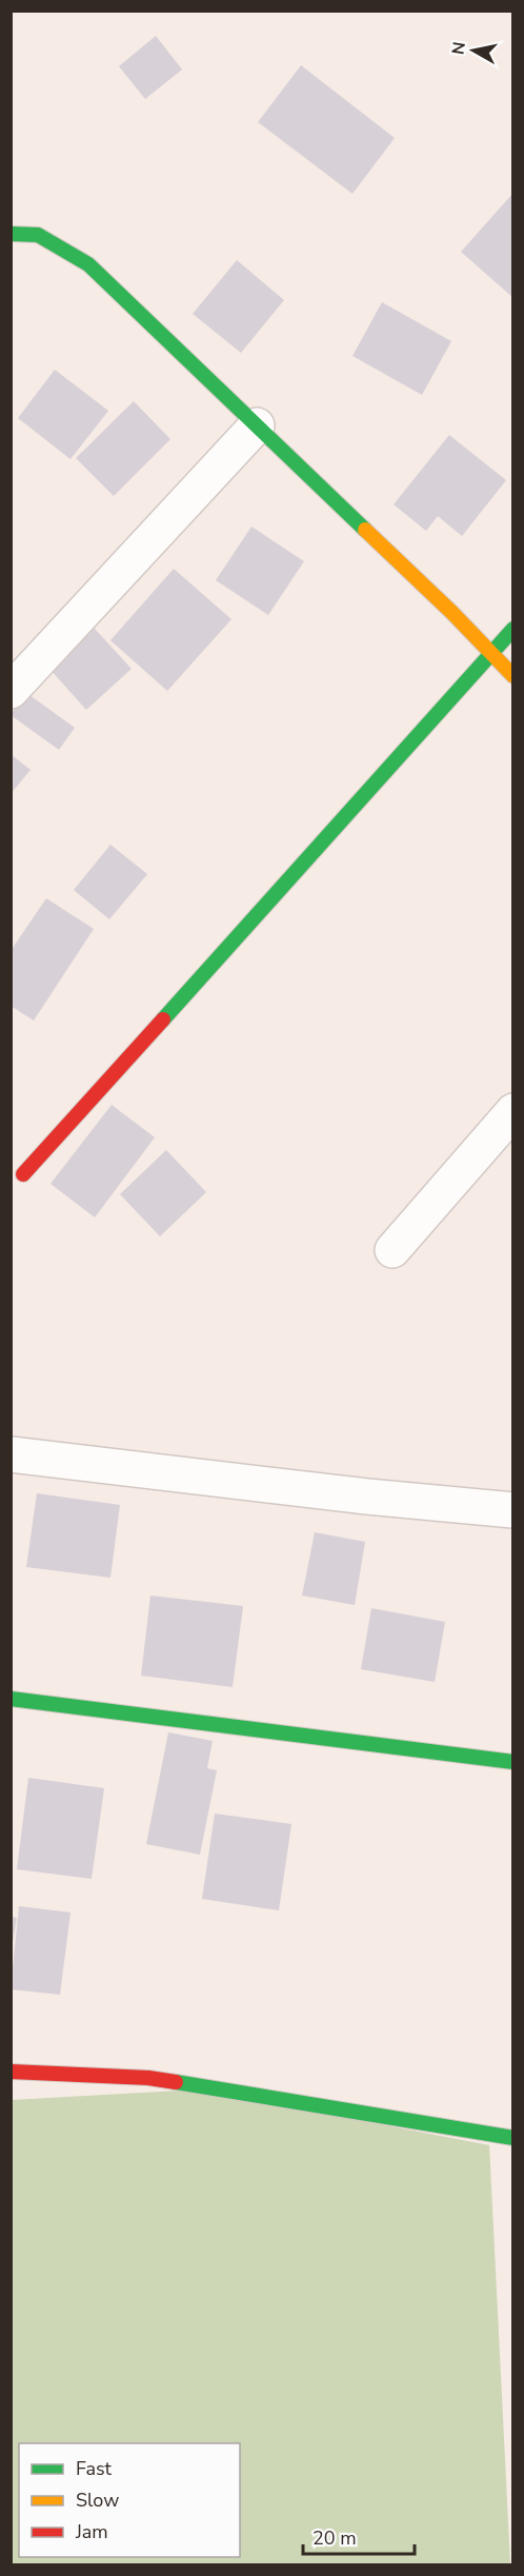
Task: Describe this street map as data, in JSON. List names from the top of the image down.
{
  "legend": ["Fast", "Slow", "Jam"],
  "scale_bar": "20 m",
  "north": "left"
}
